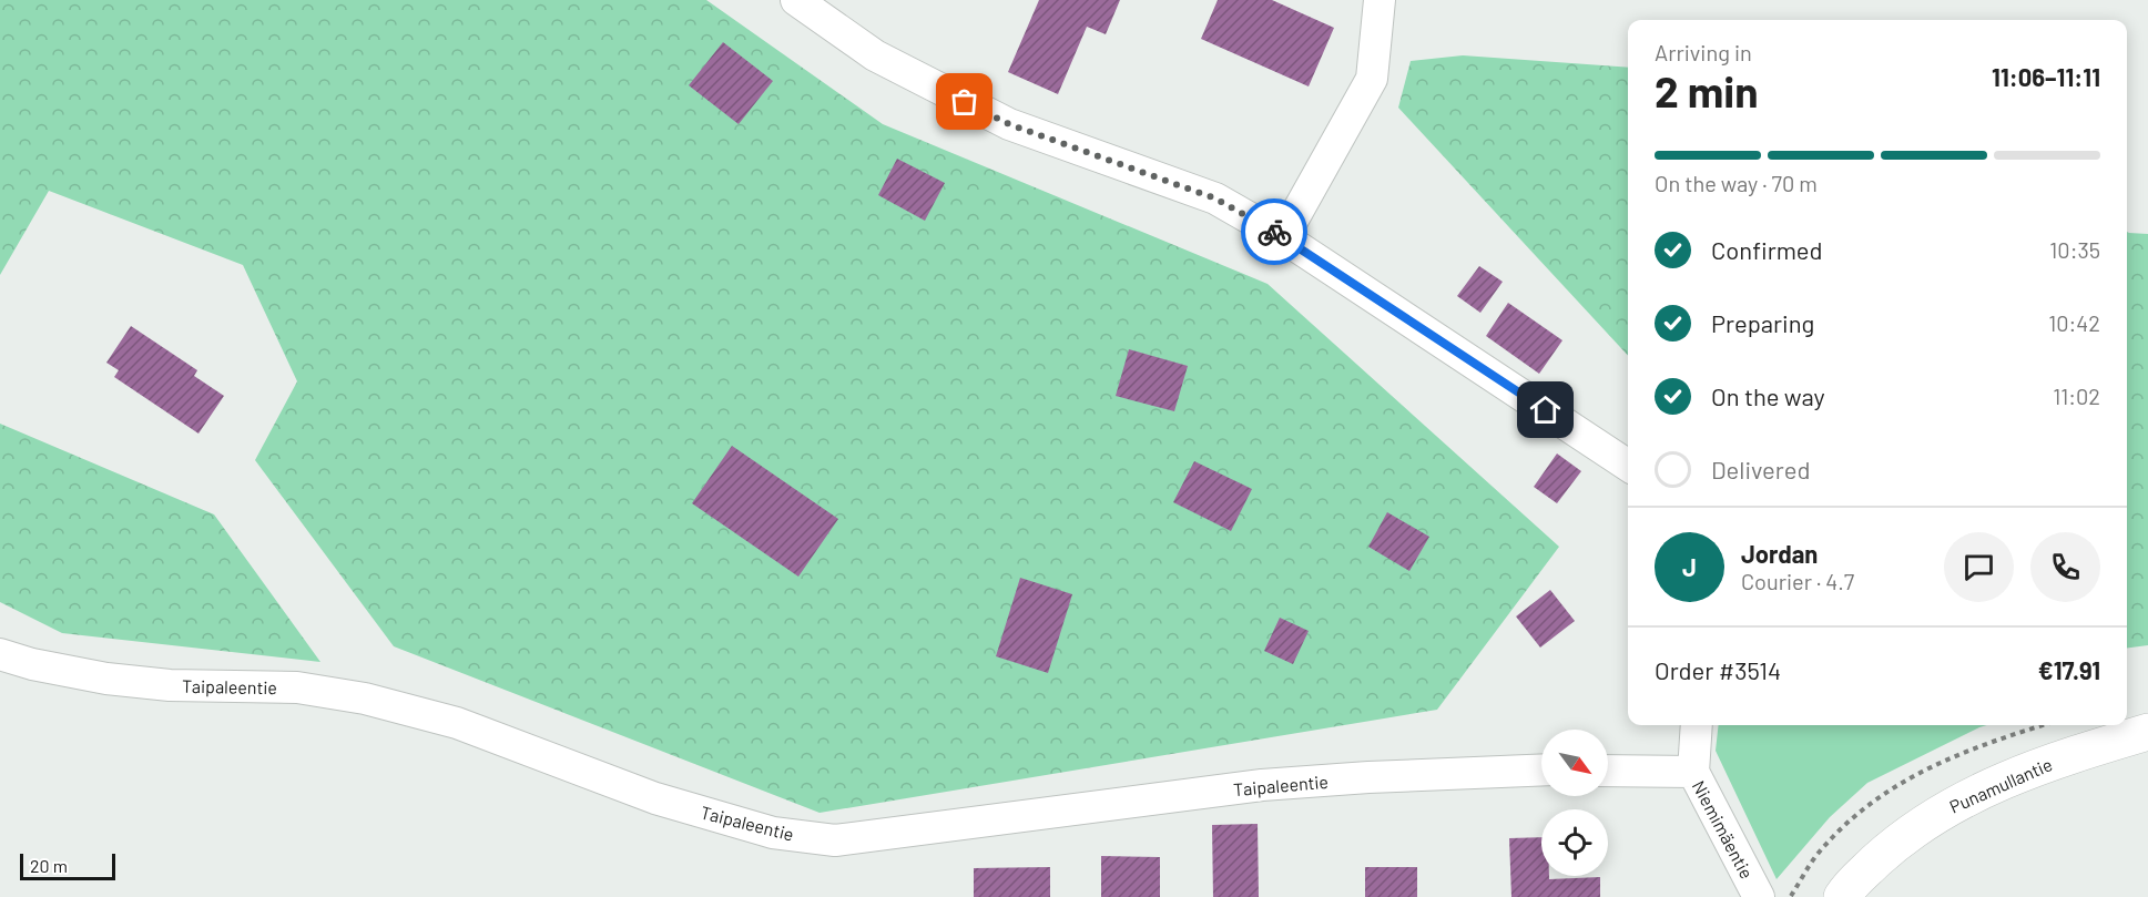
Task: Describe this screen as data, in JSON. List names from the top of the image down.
{
  "streets": {
    "street": ["Taipaleentie", "Punamullantie", "Niemimäentie"]
  },
  "scale_bar": "20 m",
  "north": "bottom right",
  "page": {
    "heading": ["2 min", "Arriving in", "11:06–11:11"],
    "panel": [
      "Jordan",
      "Courier · 4.7",
      "Order #3514",
      "€17.91"
    ],
    "bar": "On the way · 70 m",
    "list": [
      ["Confirmed", "10:35"],
      ["Preparing", "10:42"],
      ["On the way", "11:02"],
      "Delivered"
    ],
    "round": "J",
    "scale": "20 m"
  }
}
